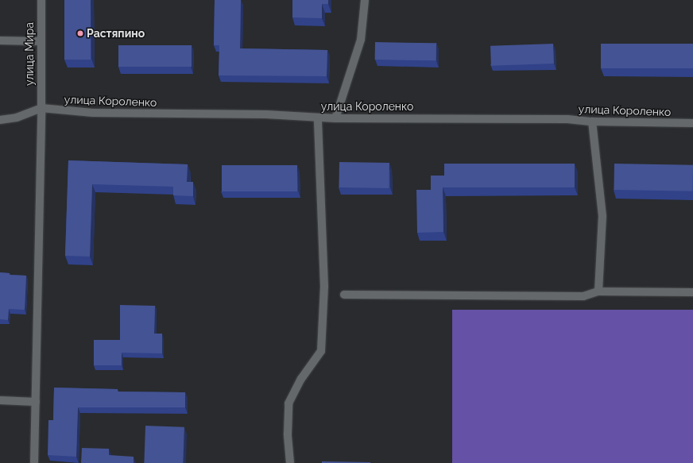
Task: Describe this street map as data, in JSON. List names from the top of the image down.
{
  "streets": {
    "street": ["улица Мира", "улица Короленко"]
  },
  "crossings": [
    ["улица Мира", "улица Короленко"]
  ],
  "places": ["Растяпино"]
}
